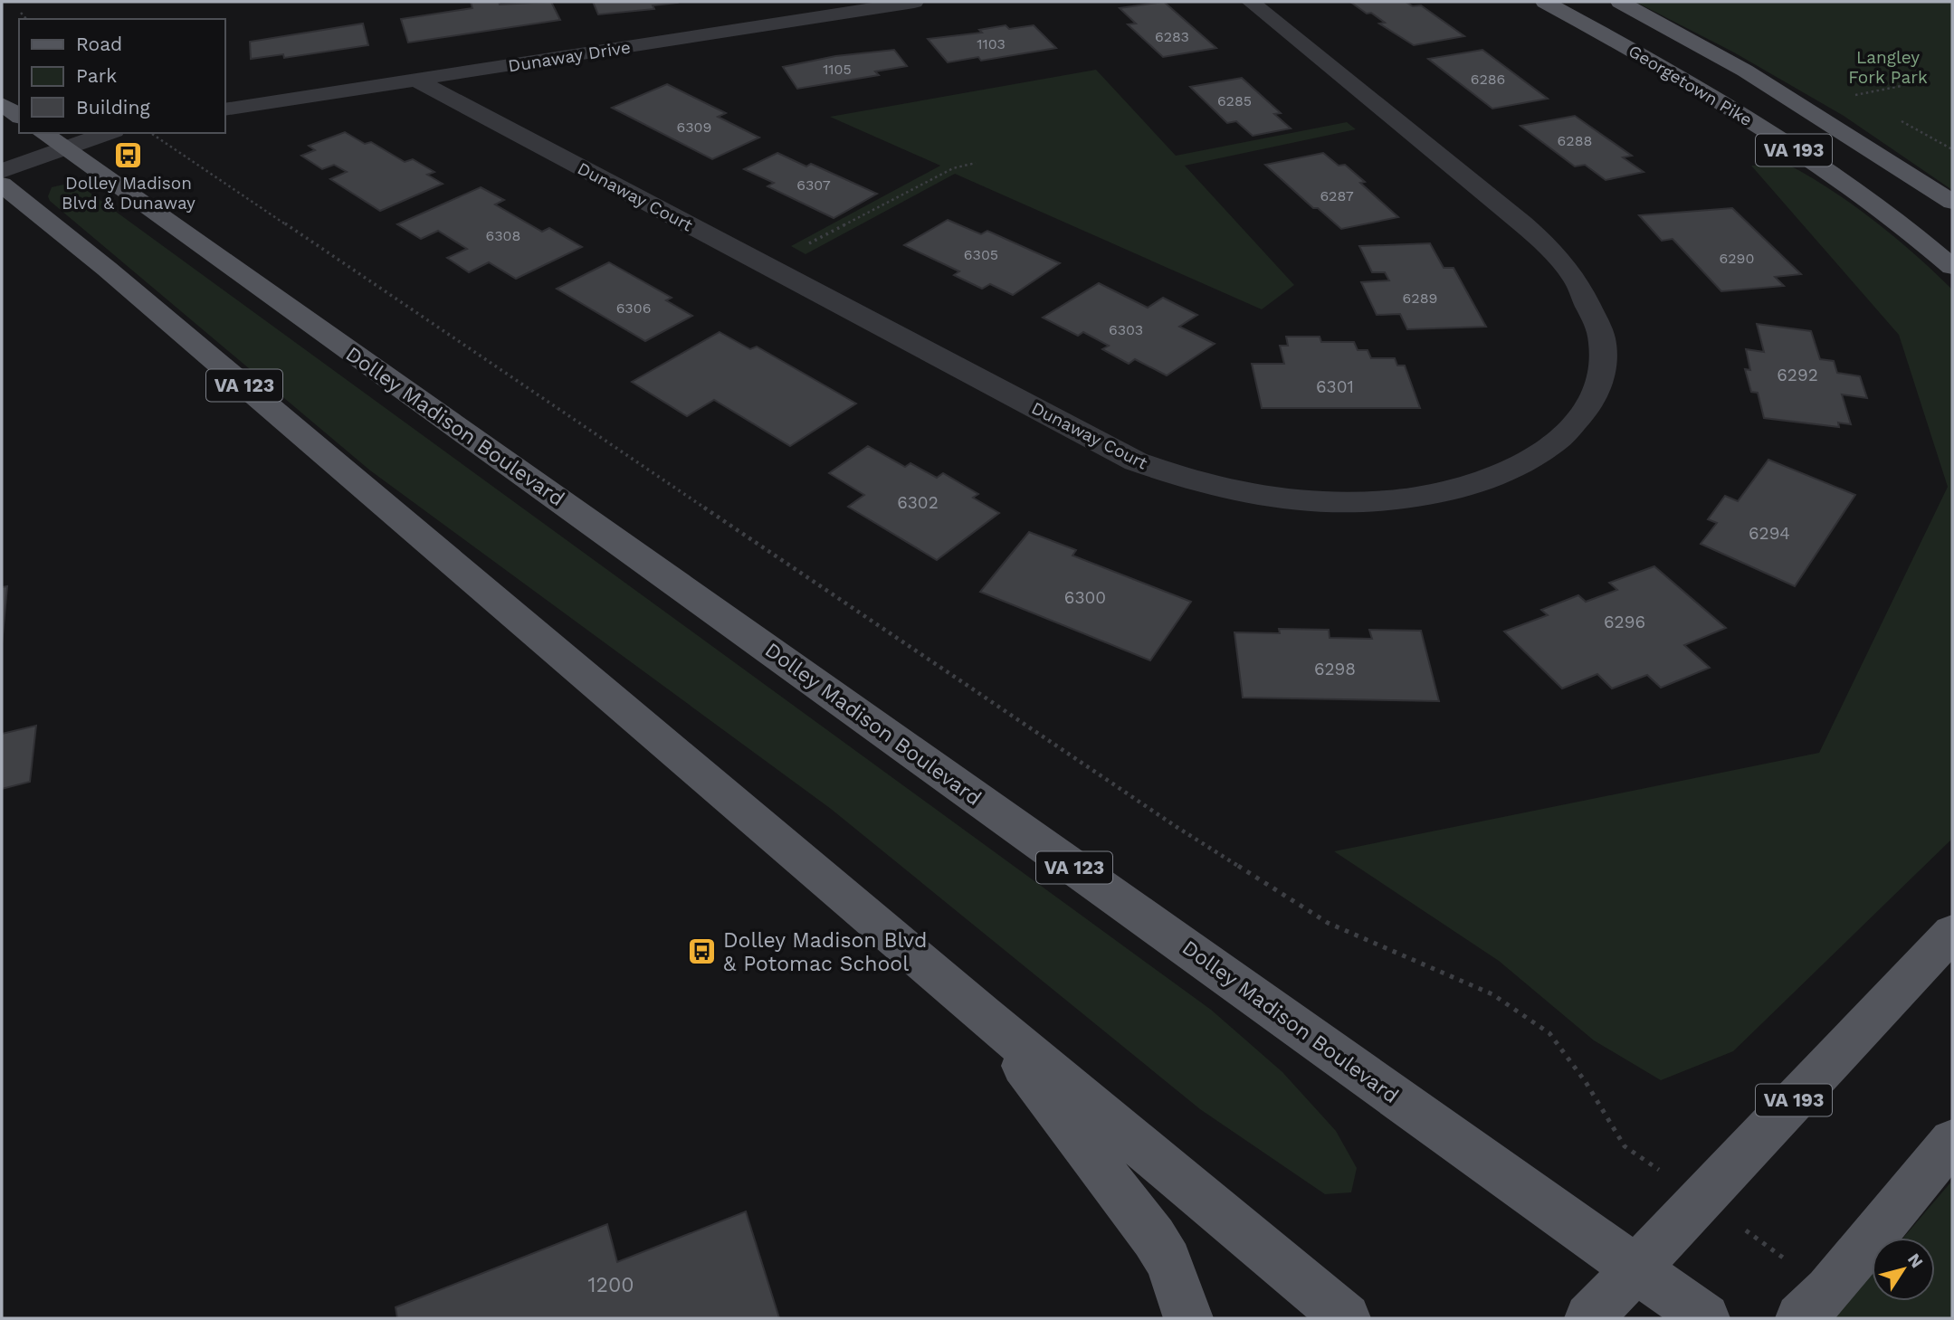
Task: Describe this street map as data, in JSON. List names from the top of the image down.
{
  "streets": {
    "main road": [
      "Georgetown Pike",
      "VA 193",
      "VA 123",
      "Dolley Madison Boulevard"
    ],
    "street": ["Dunaway Drive", "Dunaway Court"]
  },
  "crossings": [
    ["Dunaway Drive", "Dunaway Court"],
    ["VA 193", "Dolley Madison Boulevard"]
  ],
  "parks": ["Langley Fork Park"],
  "places": {
    "bus stop": ["Dolley Madison Blvd & Dunaway", "Dolley Madison Blvd & Potomac School"]
  },
  "house_numbers": [
    "6283",
    "1103",
    "1105",
    "6286",
    "6285",
    "6309",
    "6288",
    "6307",
    "6287",
    "6308",
    "6305",
    "6290",
    "6289",
    "6306",
    "6303",
    "6292",
    "6301",
    "6302",
    "6294",
    "6300",
    "6296",
    "6298",
    "1200"
  ],
  "legend": ["Road", "Park", "Building"],
  "north": "top right"
}
